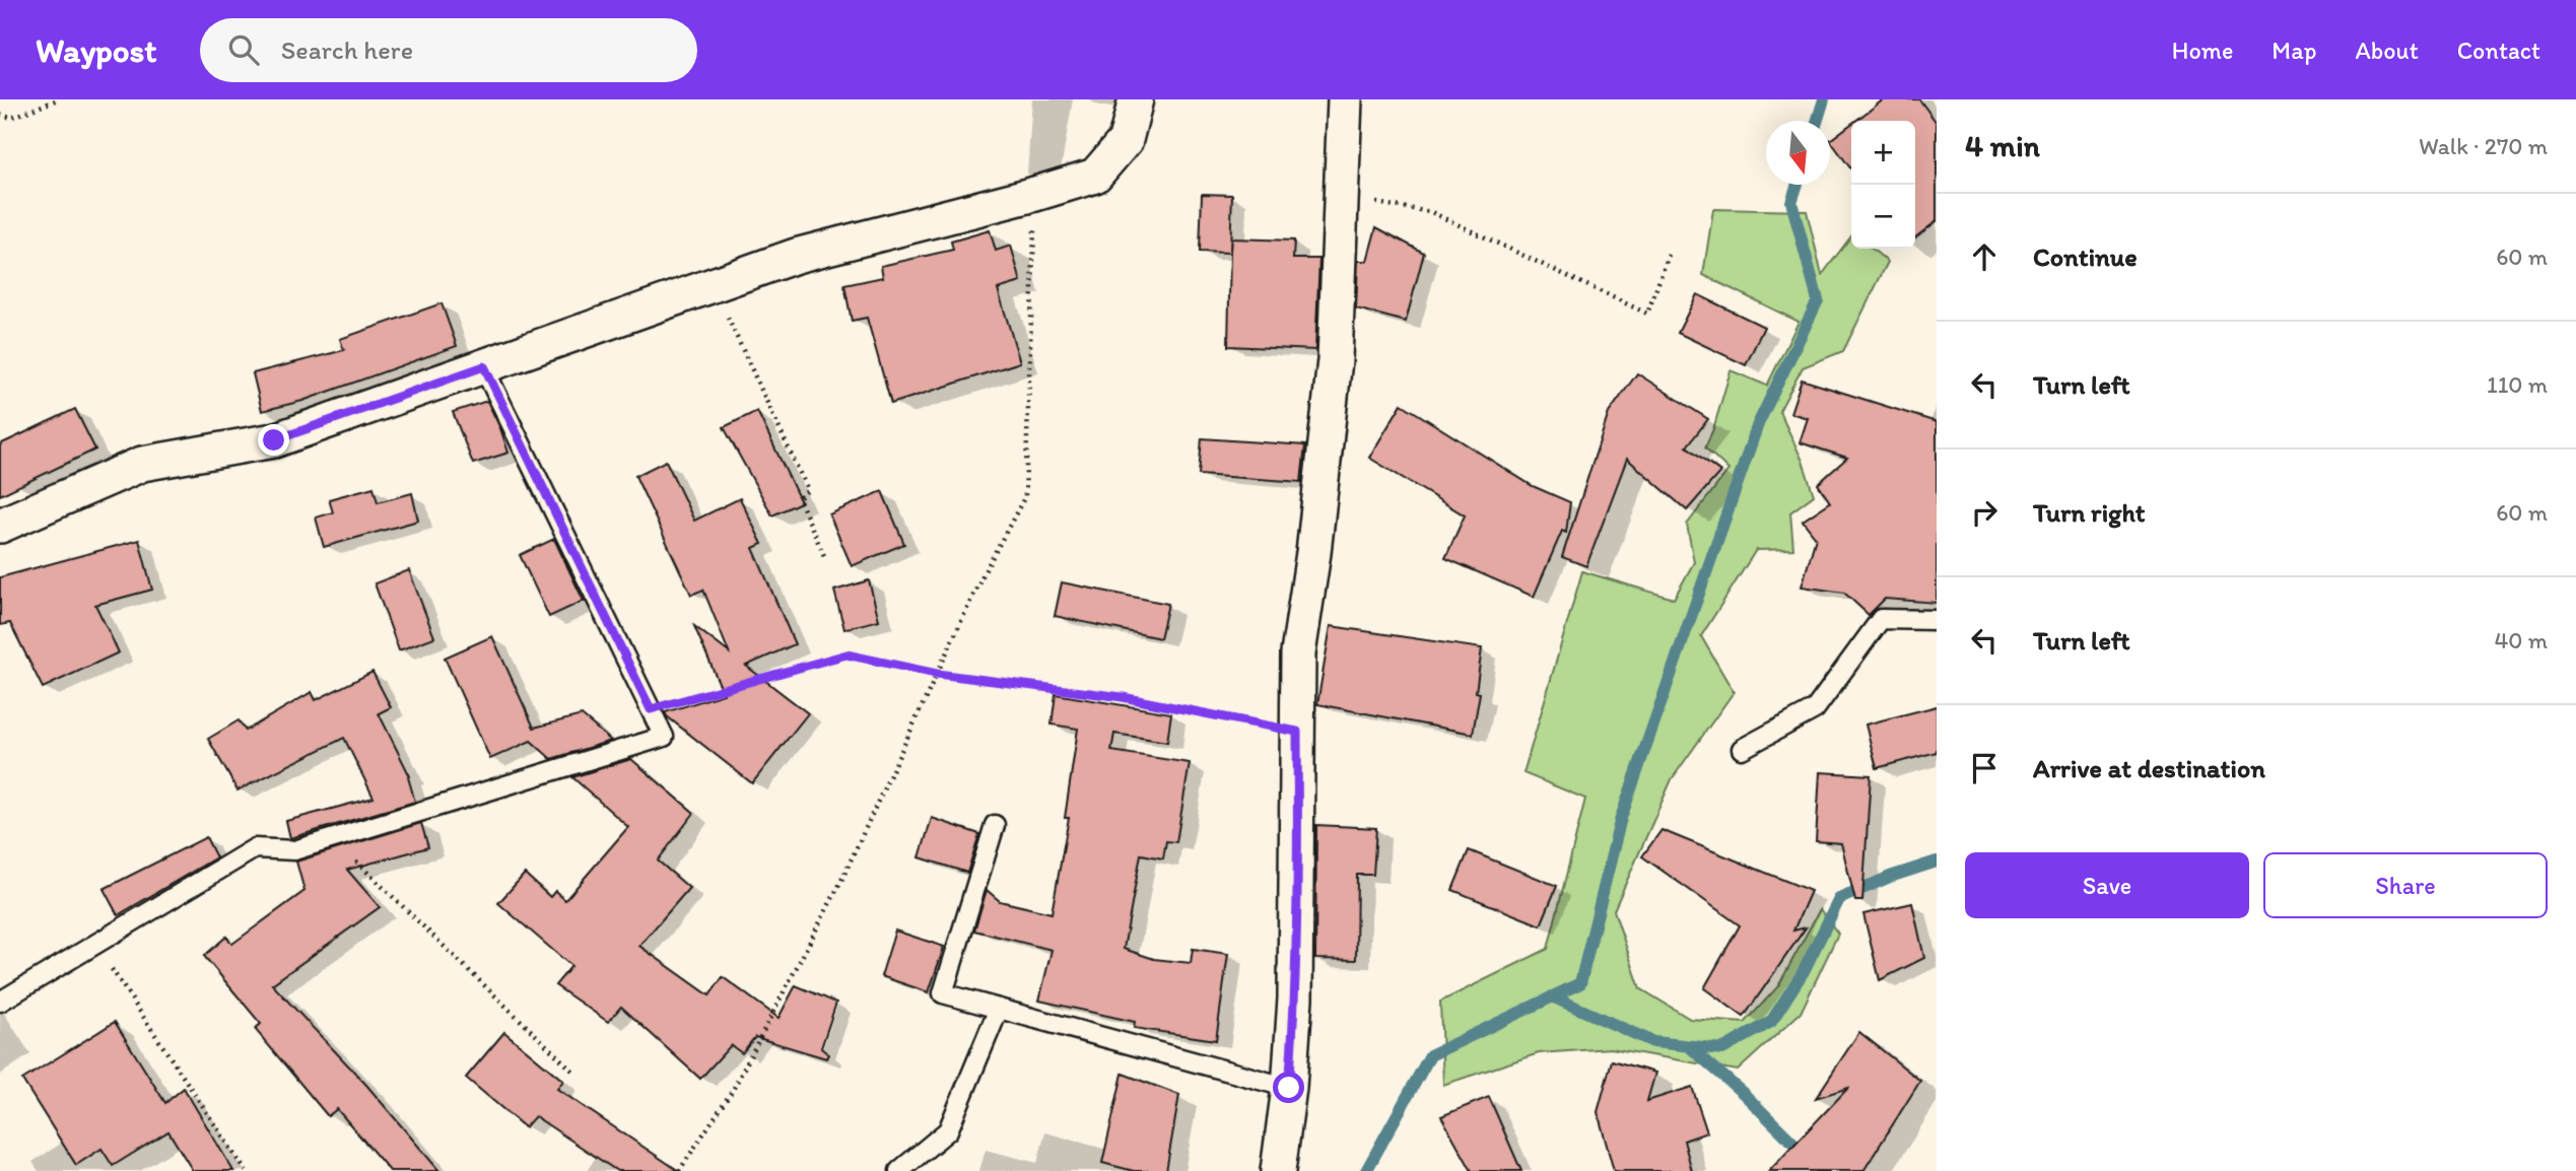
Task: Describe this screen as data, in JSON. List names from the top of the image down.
{
  "north": "bottom",
  "page": {
    "header": "Waypost",
    "search": "Search here",
    "nav": [
      "Home",
      "Map",
      "About",
      "Contact"
    ],
    "heading": ["4 min", "Walk · 270 m"],
    "map_buttons": ["+", "−"],
    "list": [
      ["Continue", "60 m"],
      ["Turn left", "110 m"],
      ["Turn right", "60 m"],
      ["Turn left", "40 m"],
      "Arrive at destination"
    ],
    "buttons": ["Save", "Share"]
  }
}
